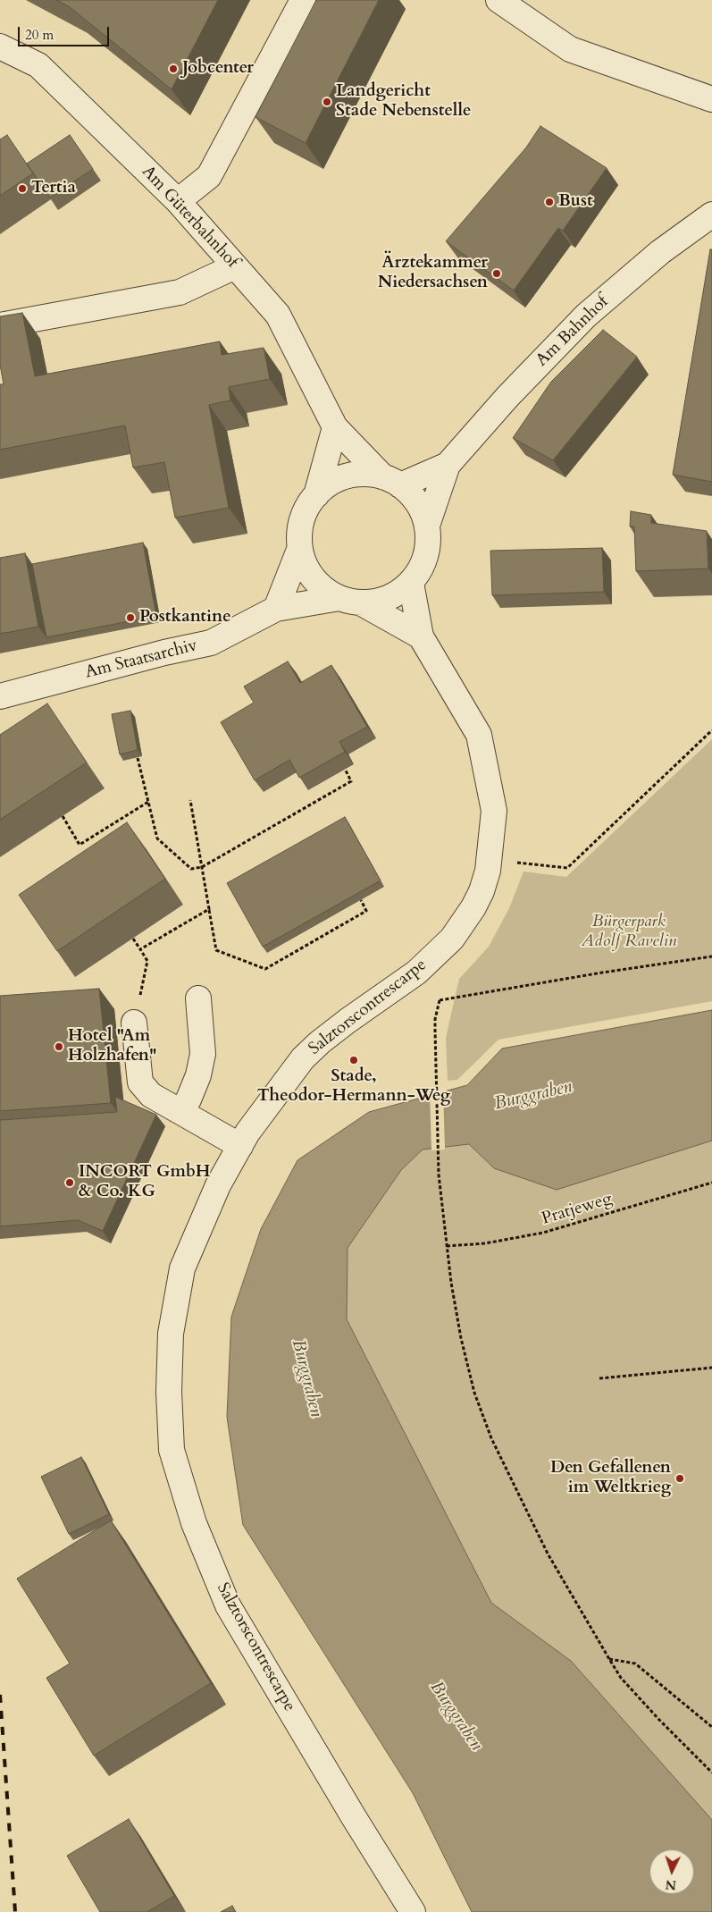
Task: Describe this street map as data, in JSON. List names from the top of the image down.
{
  "streets": {
    "street": [
      "Am Güterbahnhof",
      "Am Bahnhof",
      "Am Staatsarchiv",
      "Salztorscontrescarpe"
    ],
    "path": ["Pratjeweg"]
  },
  "crossings": [
    ["Am Güterbahnhof", "Am Bahnhof"],
    ["Am Güterbahnhof", "Am Staatsarchiv"],
    ["Am Güterbahnhof", "Salztorscontrescarpe"],
    ["Am Bahnhof", "Am Staatsarchiv"],
    ["Am Bahnhof", "Salztorscontrescarpe"],
    ["Am Staatsarchiv", "Salztorscontrescarpe"]
  ],
  "water": ["Burggraben"],
  "parks": ["Bürgerpark Adolf Ravelin"],
  "places": [
    "Jobcenter",
    "Landgericht Stade Nebenstelle",
    "Tertia",
    "Bust",
    "Ärztekammer Niedersachsen",
    "Postkantine",
    "Hotel \"Am Holzhafen\"",
    "Stade, Theodor-Hermann-Weg",
    "INCORT GmbH & Co. KG",
    "Den Gefallenen im Weltkrieg"
  ],
  "scale_bar": "20 m",
  "north": "bottom"
}
